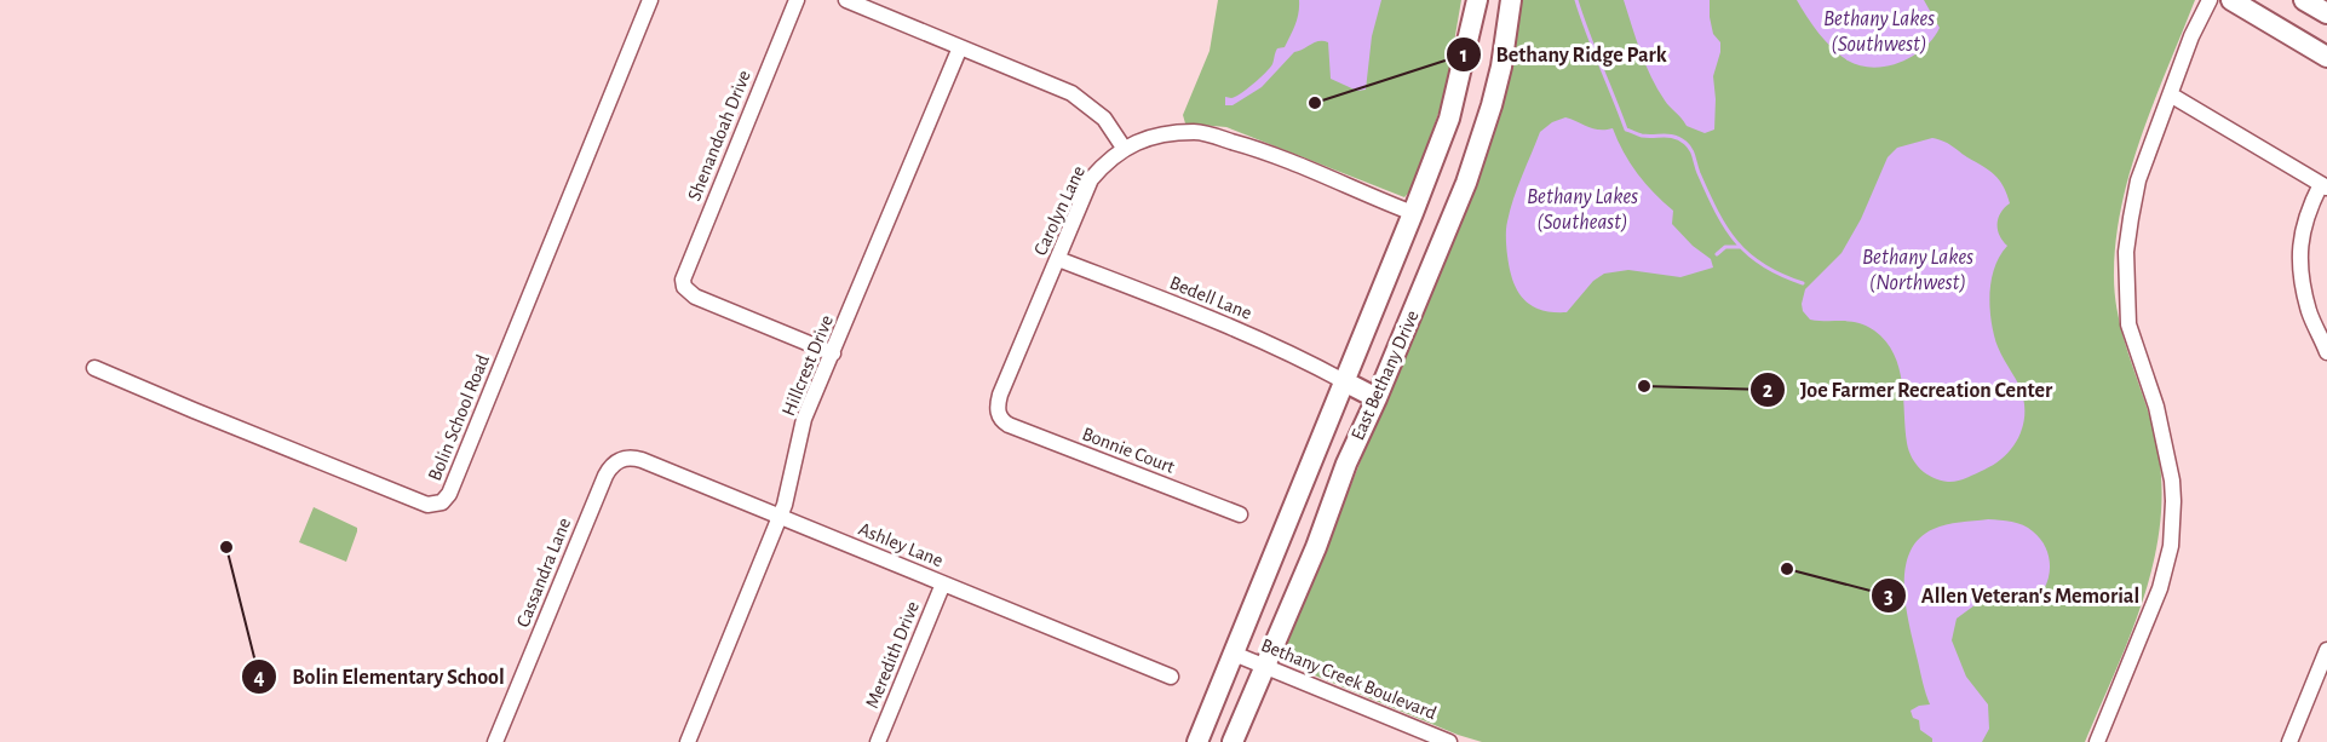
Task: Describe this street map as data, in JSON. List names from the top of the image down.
{
  "streets": {
    "main road": ["East Bethany Drive"],
    "street": [
      "Shenandoah Drive",
      "Carolyn Lane",
      "Bedell Lane",
      "Hillcrest Drive",
      "Bolin School Road",
      "Bonnie Court",
      "Ashley Lane",
      "Cassandra Lane",
      "Meredith Drive",
      "Bethany Creek Boulevard"
    ]
  },
  "crossings": [
    ["Shenandoah Drive", "Hillcrest Drive"],
    ["Carolyn Lane", "Bedell Lane"],
    ["Carolyn Lane", "East Bethany Drive"],
    ["Carolyn Lane", "Bonnie Court"],
    ["Bedell Lane", "East Bethany Drive"],
    ["Hillcrest Drive", "Ashley Lane"],
    ["East Bethany Drive", "Bethany Creek Boulevard"],
    ["Ashley Lane", "Cassandra Lane"],
    ["Ashley Lane", "Meredith Drive"]
  ],
  "water": ["Bethany Lakes (Southwest)", "Bethany Lakes (Southeast)", "Bethany Lakes (Northwest)"],
  "places": [
    "Bethany Ridge Park",
    "Joe Farmer Recreation Center",
    "Bolin Elementary School",
    "Allen Veteran's Memorial"
  ]
}
